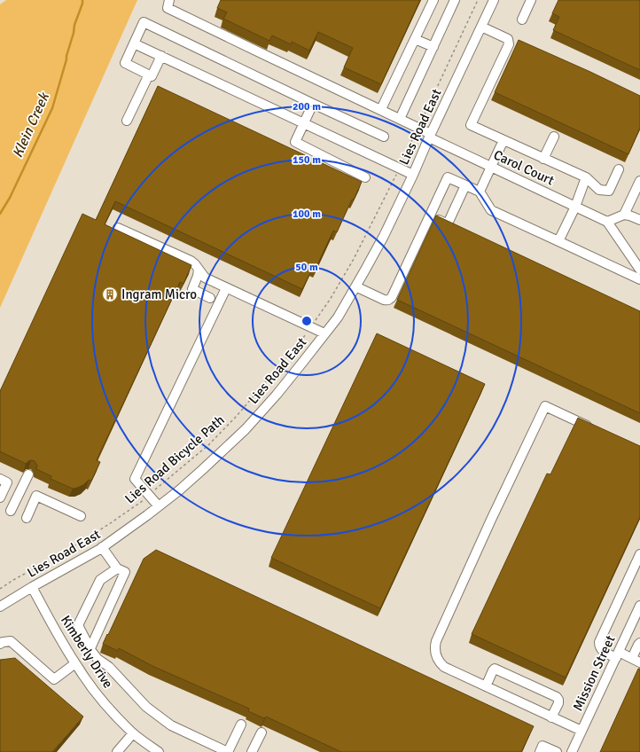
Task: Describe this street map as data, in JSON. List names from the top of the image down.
{
  "streets": {
    "street": [
      "Lies Road East",
      "Carol Court",
      "Kimberly Drive",
      "Mission Street"
    ],
    "path": ["Lies Road Bicycle Path"]
  },
  "crossings": [
    ["Lies Road East", "Carol Court"],
    ["Lies Road East", "Kimberly Drive"],
    ["Carol Court", "Lies Road Bicycle Path"]
  ],
  "water": ["Klein Creek"],
  "places": {
    "building": ["Ingram Micro"]
  },
  "rings": [
    "200 m",
    "150 m",
    "100 m",
    "50 m"
  ]
}
